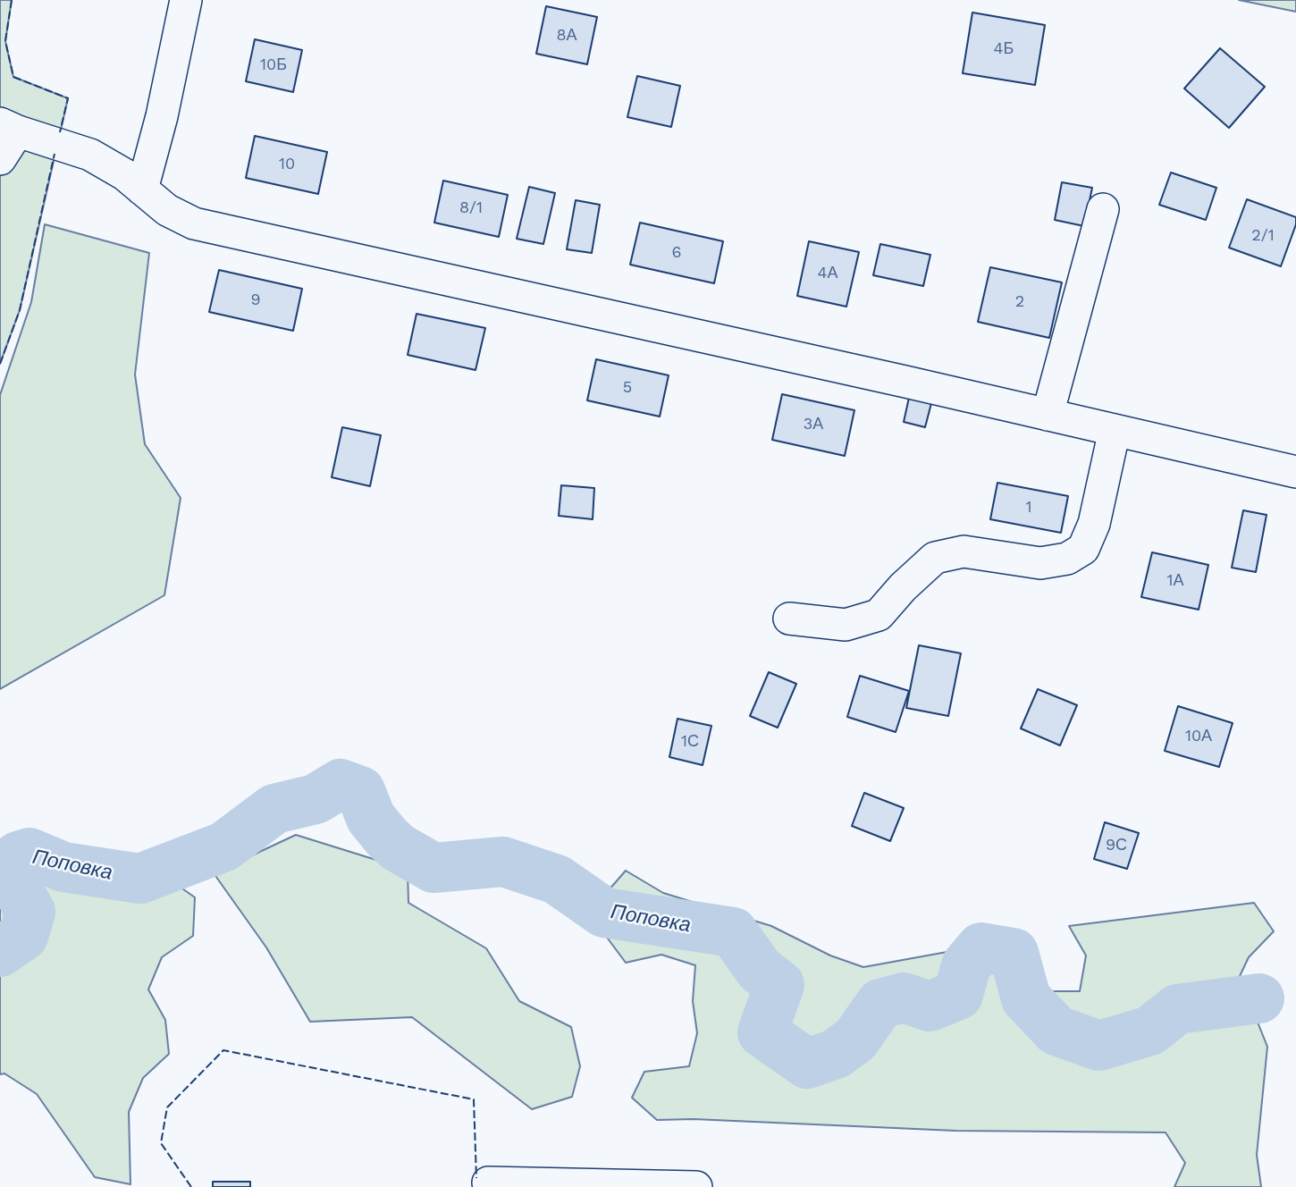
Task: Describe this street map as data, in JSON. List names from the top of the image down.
{
  "water": ["Поповка"],
  "house_numbers": [
    "8А",
    "4Б",
    "10Б",
    "10",
    "8/1",
    "2/1",
    "6",
    "4А",
    "9",
    "2",
    "5",
    "3А",
    "1",
    "1А",
    "10А",
    "1С",
    "9С"
  ]
}
